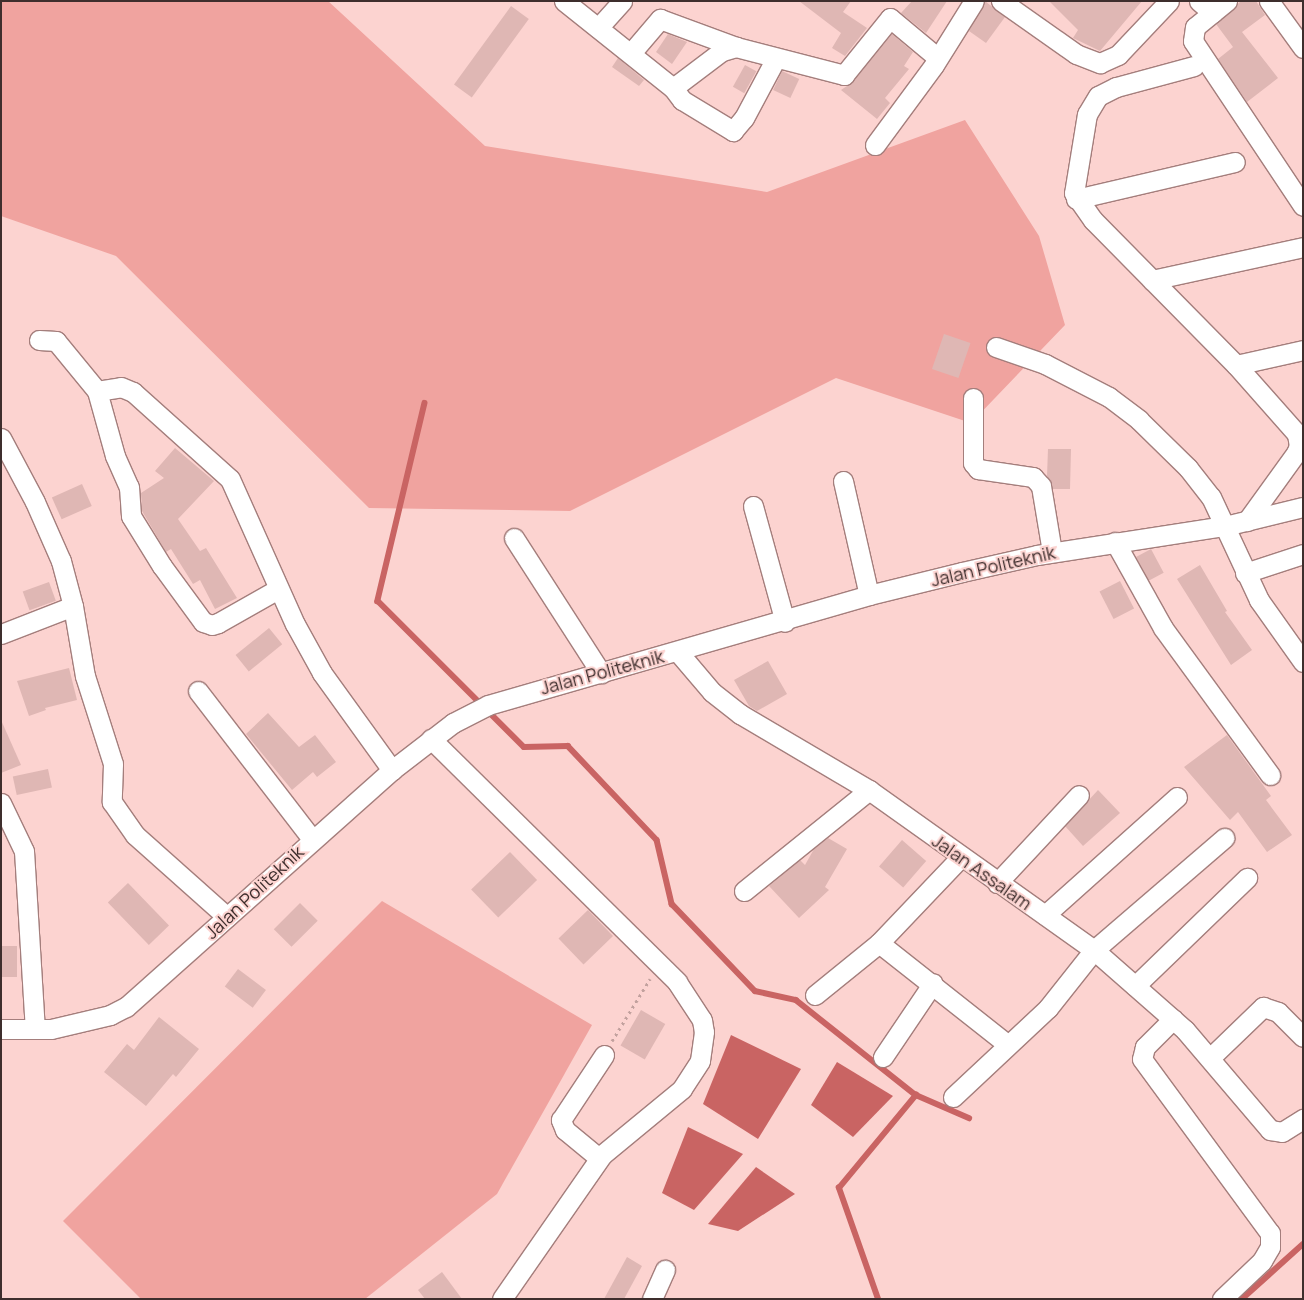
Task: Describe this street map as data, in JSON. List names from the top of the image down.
{
  "streets": {
    "street": ["Jalan Politeknik", "Jalan Assalam"]
  },
  "crossings": [
    ["Jalan Politeknik", "Jalan Assalam"]
  ]
}
